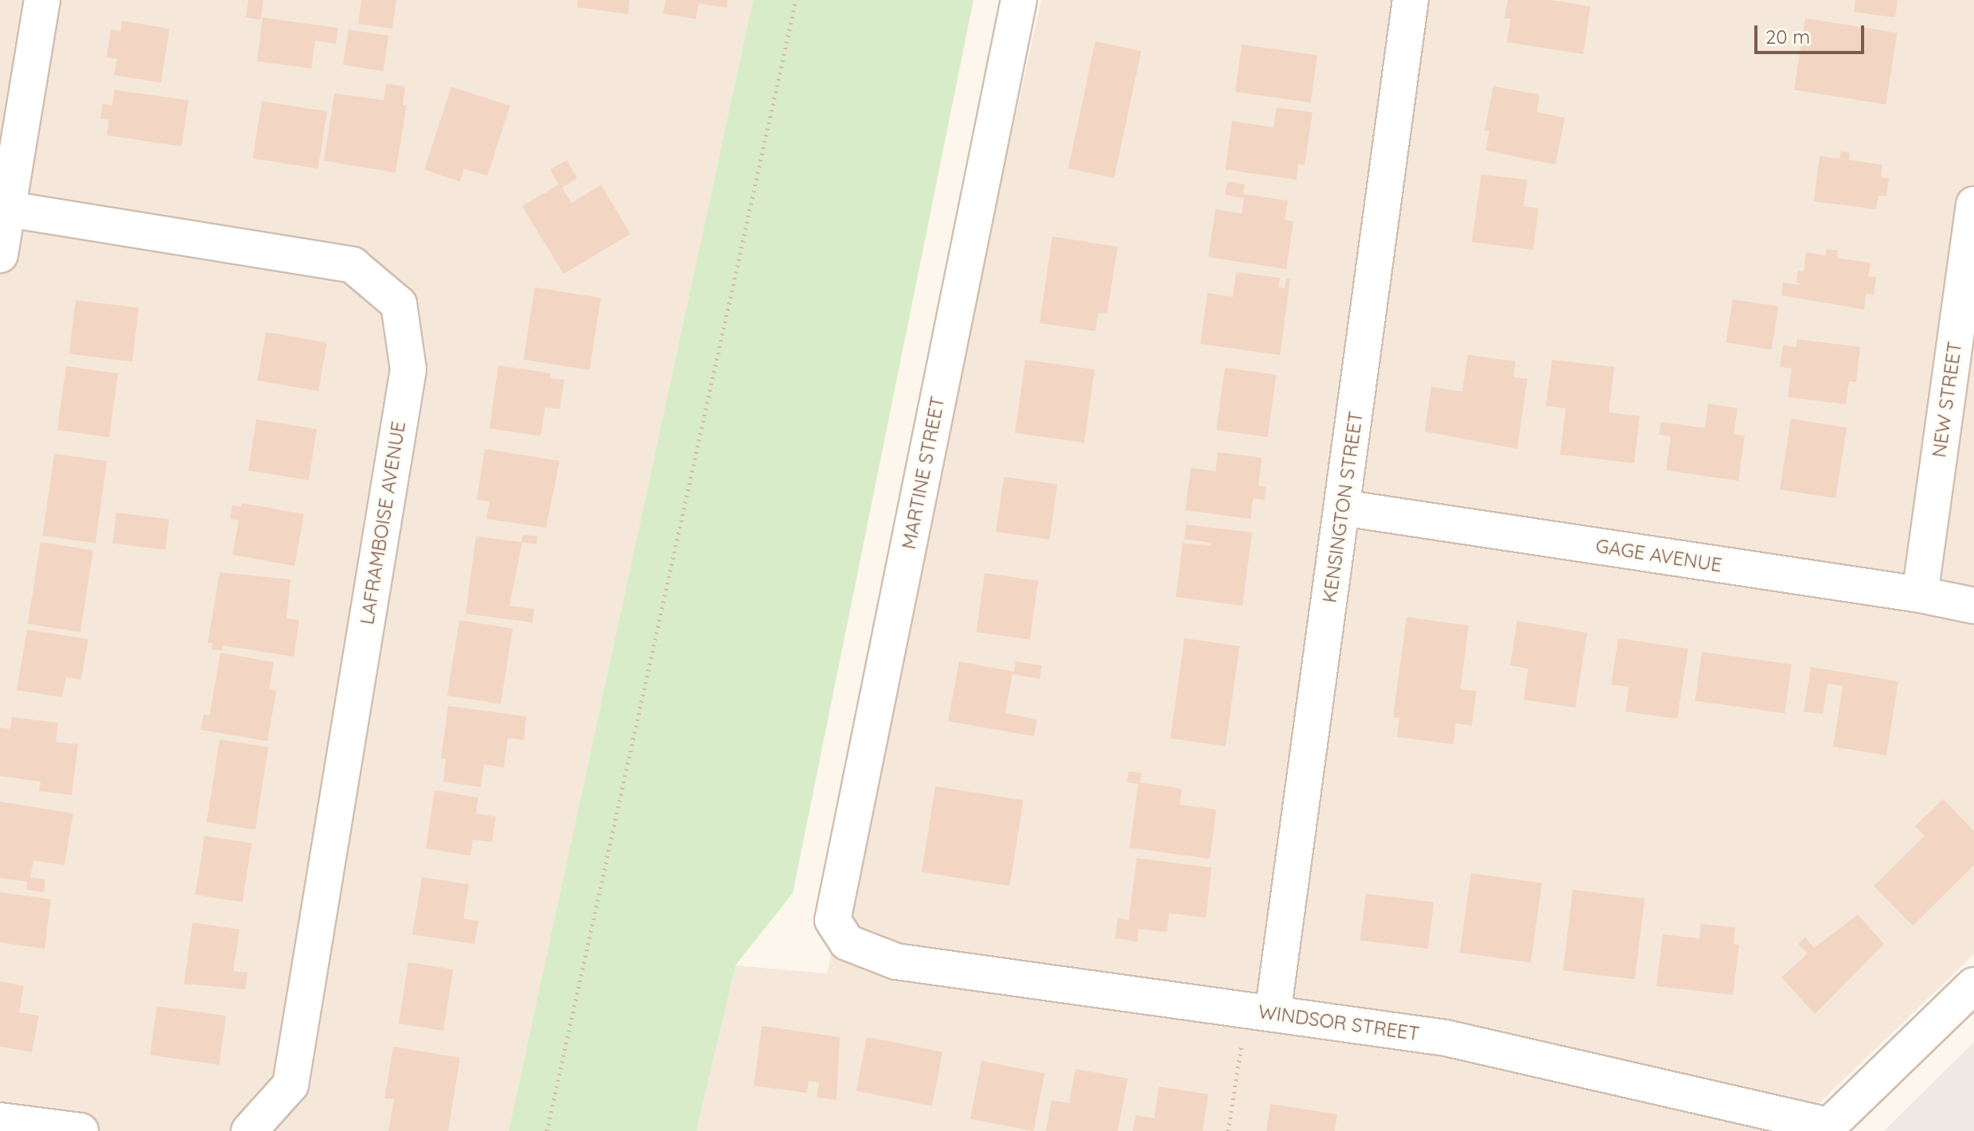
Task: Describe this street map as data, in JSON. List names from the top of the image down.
{
  "streets": {
    "street": [
      "NEW STREET",
      "MARTINE STREET",
      "KENSINGTON STREET",
      "LAFRAMBOISE AVENUE",
      "GAGE AVENUE",
      "WINDSOR STREET"
    ]
  },
  "crossings": [
    ["NEW STREET", "GAGE AVENUE"],
    ["MARTINE STREET", "WINDSOR STREET"],
    ["KENSINGTON STREET", "GAGE AVENUE"],
    ["KENSINGTON STREET", "WINDSOR STREET"]
  ],
  "scale_bar": "20 m"
}
